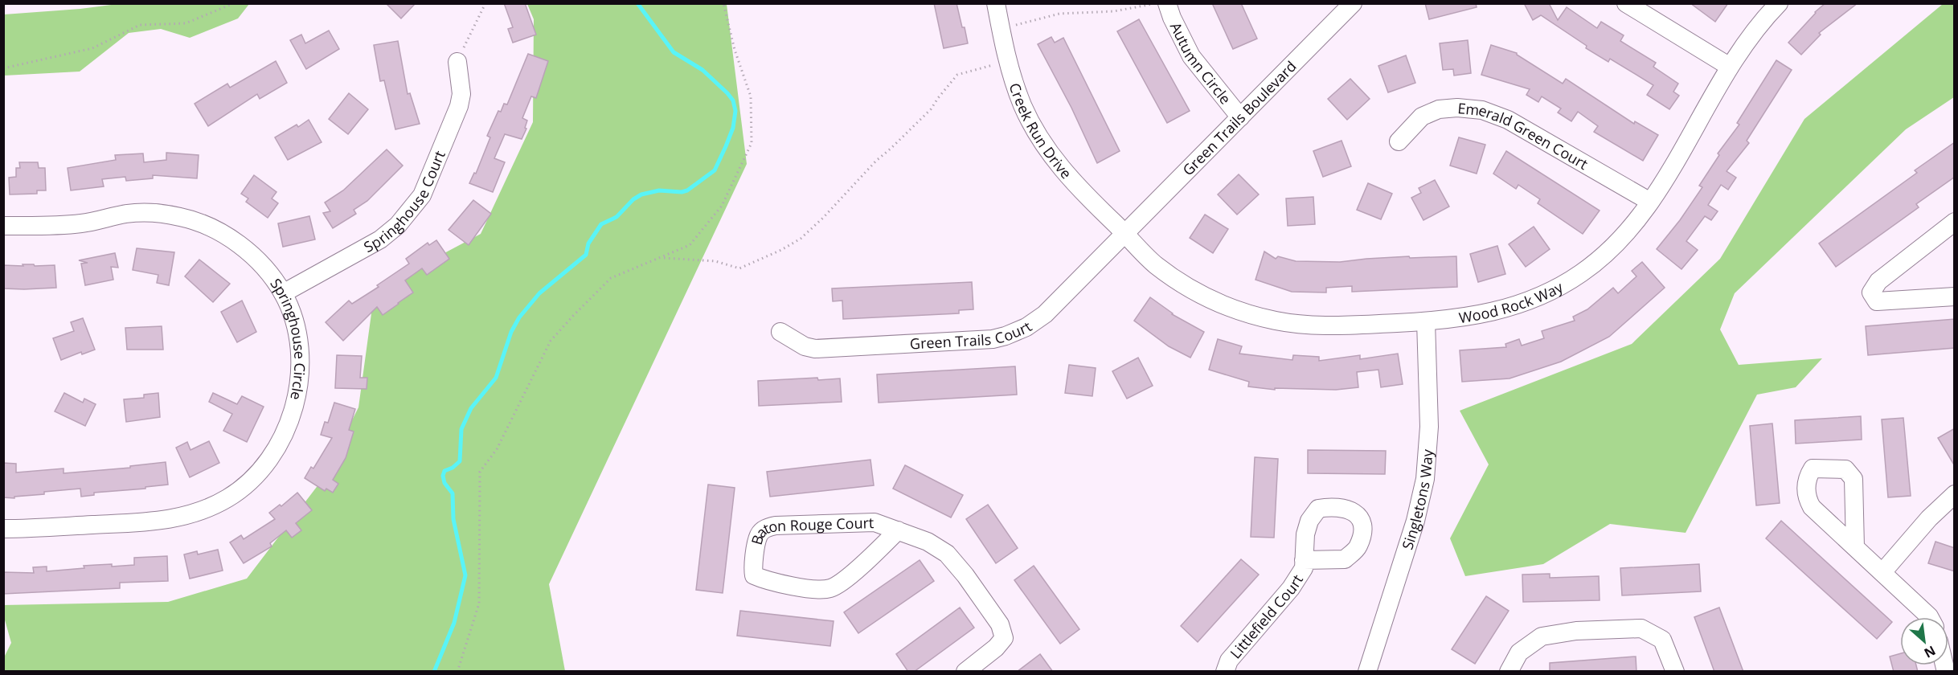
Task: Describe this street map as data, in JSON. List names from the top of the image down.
{
  "streets": {
    "street": [
      "Autumn Circle",
      "Green Trails Boulevard",
      "Creek Run Drive",
      "Emerald Green Court",
      "Springhouse Court",
      "Wood Rock Way",
      "Green Trails Court",
      "Springhouse Circle",
      "Singletons Way",
      "Baton Rouge Court",
      "Littlefield Court"
    ]
  },
  "crossings": [
    ["Autumn Circle", "Green Trails Boulevard"],
    ["Green Trails Boulevard", "Creek Run Drive"],
    ["Green Trails Boulevard", "Wood Rock Way"],
    ["Green Trails Boulevard", "Green Trails Court"],
    ["Creek Run Drive", "Wood Rock Way"],
    ["Creek Run Drive", "Green Trails Court"],
    ["Emerald Green Court", "Wood Rock Way"],
    ["Springhouse Court", "Springhouse Circle"],
    ["Wood Rock Way", "Green Trails Court"],
    ["Wood Rock Way", "Singletons Way"]
  ],
  "north": "bottom right"
}
